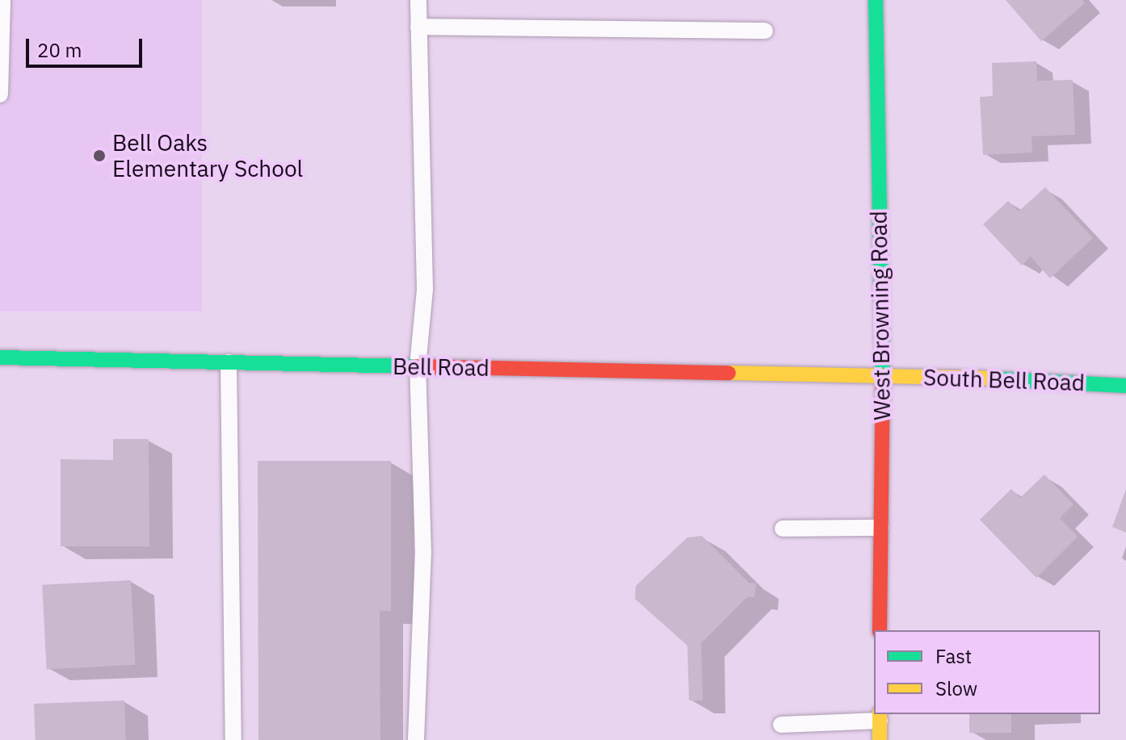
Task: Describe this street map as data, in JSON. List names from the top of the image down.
{
  "streets": {
    "street": ["West Browning Road", "Bell Road", "South Bell Road"]
  },
  "crossings": [
    ["West Browning Road", "Bell Road"],
    ["West Browning Road", "South Bell Road"],
    ["Bell Road", "South Bell Road"]
  ],
  "places": ["Bell Oaks Elementary School"],
  "legend": ["Fast", "Slow"],
  "scale_bar": "20 m"
}
